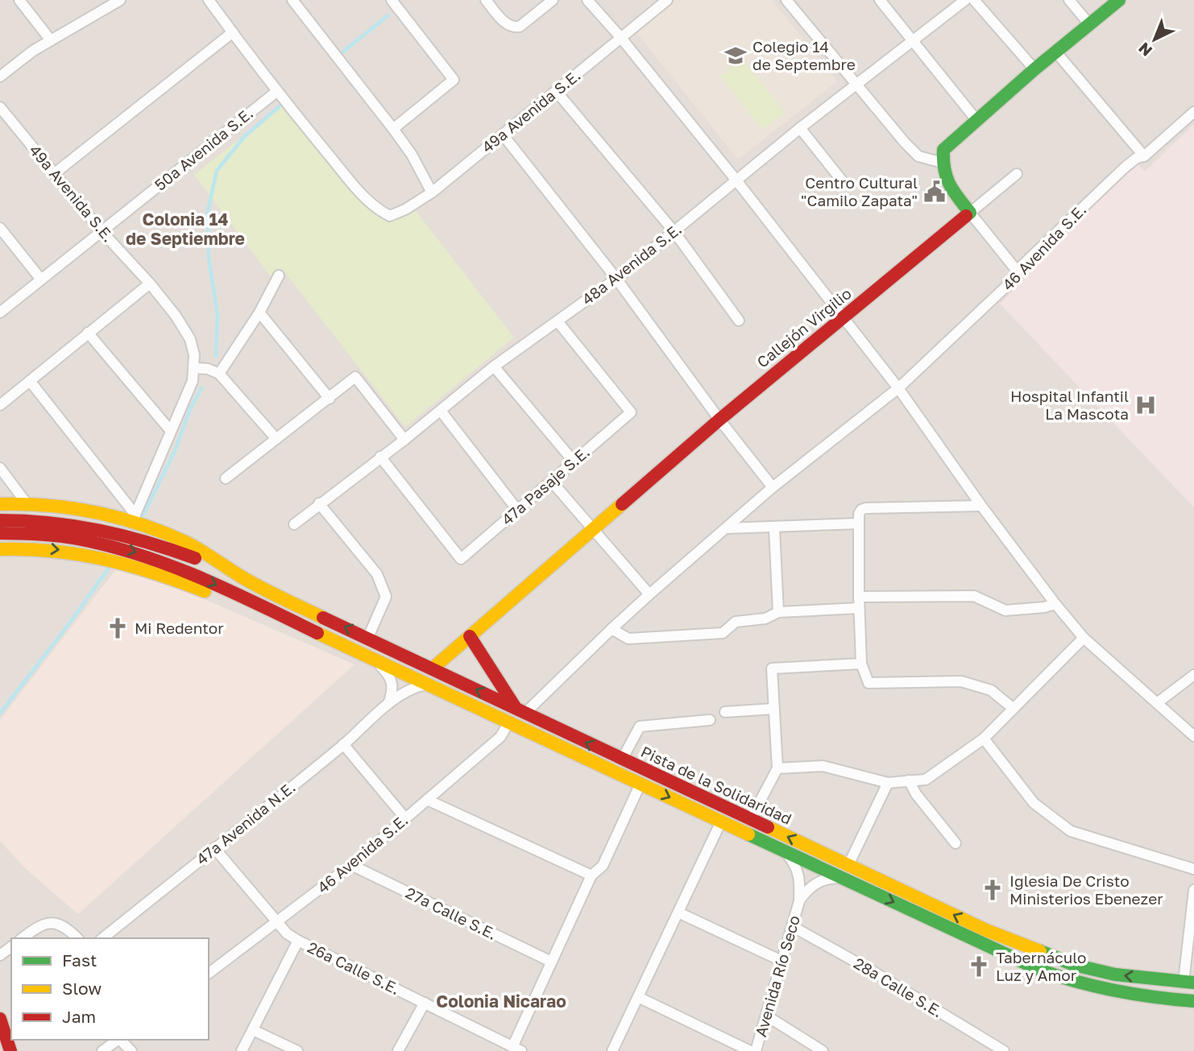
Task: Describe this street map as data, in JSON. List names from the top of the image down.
{
  "streets": {
    "main road": ["Callejón Virgilio", "Pista de la Solidaridad"],
    "street": [
      "49a Avenida S.E.",
      "50a Avenida S.E.",
      "46 Avenida S.E.",
      "48a Avenida S.E.",
      "47a Pasaje S.E.",
      "47a Avenida N.E.",
      "27a Calle S.E.",
      "26a Calle S.E.",
      "Avenida Río Seco",
      "28a Calle S.E."
    ]
  },
  "crossings": [
    ["49a Avenida S.E.", "50a Avenida S.E."],
    ["49a Avenida S.E.", "Pista de la Solidaridad"],
    ["46 Avenida S.E.", "Pista de la Solidaridad"],
    ["46 Avenida S.E.", "27a Calle S.E."],
    ["46 Avenida S.E.", "26a Calle S.E."],
    ["48a Avenida S.E.", "47a Pasaje S.E."],
    ["Callejón Virgilio", "Pista de la Solidaridad"],
    ["Pista de la Solidaridad", "47a Avenida N.E."],
    ["Pista de la Solidaridad", "Avenida Río Seco"],
    ["47a Avenida N.E.", "26a Calle S.E."],
    ["Avenida Río Seco", "28a Calle S.E."]
  ],
  "districts": ["Colonia 14 de Septiembre", "Colonia Nicarao"],
  "places": {
    "school or university": ["Colegio 14 de Septembre"],
    "public building": ["Centro Cultural \"Camilo Zapata\""],
    "hospital": ["Hospital Infantil La Mascota"],
    "church": ["Mi Redentor", "Iglesia De Cristo Ministerios Ebenezer", "Tabernáculo Luz y Amor"]
  },
  "legend": ["Fast", "Slow", "Jam"],
  "north": "bottom left"
}
